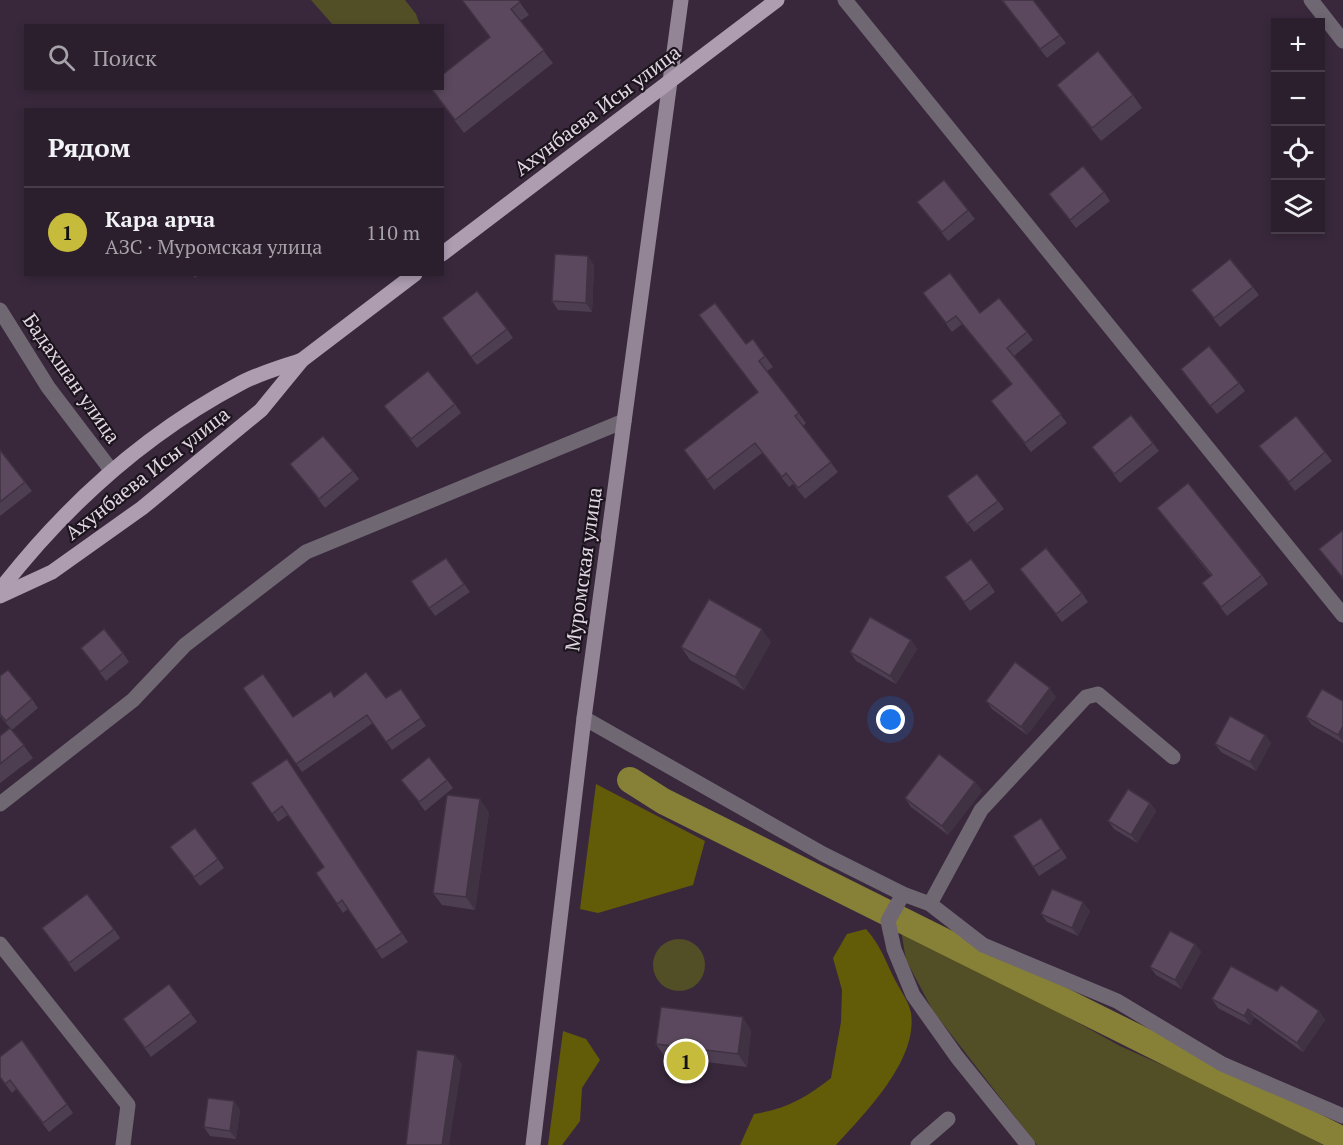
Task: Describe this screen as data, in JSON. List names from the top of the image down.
{
  "streets": {
    "main road": ["Ахунбаева Исы улица", "Муромская улица"],
    "street": ["Бадахшан улица"]
  },
  "crossings": [
    ["Ахунбаева Исы улица", "Бадахшан улица"],
    ["Ахунбаева Исы улица", "Муромская улица"]
  ],
  "page": {
    "map_buttons": ["+", "−"],
    "search": "Поиск",
    "heading": "Рядом",
    "list": [
      {
        "mark": "1",
        "name": "Кара арча",
        "note": "АЗС · Муромская улица",
        "value": "110 m"
      }
    ],
    "pins": "1"
  }
}
